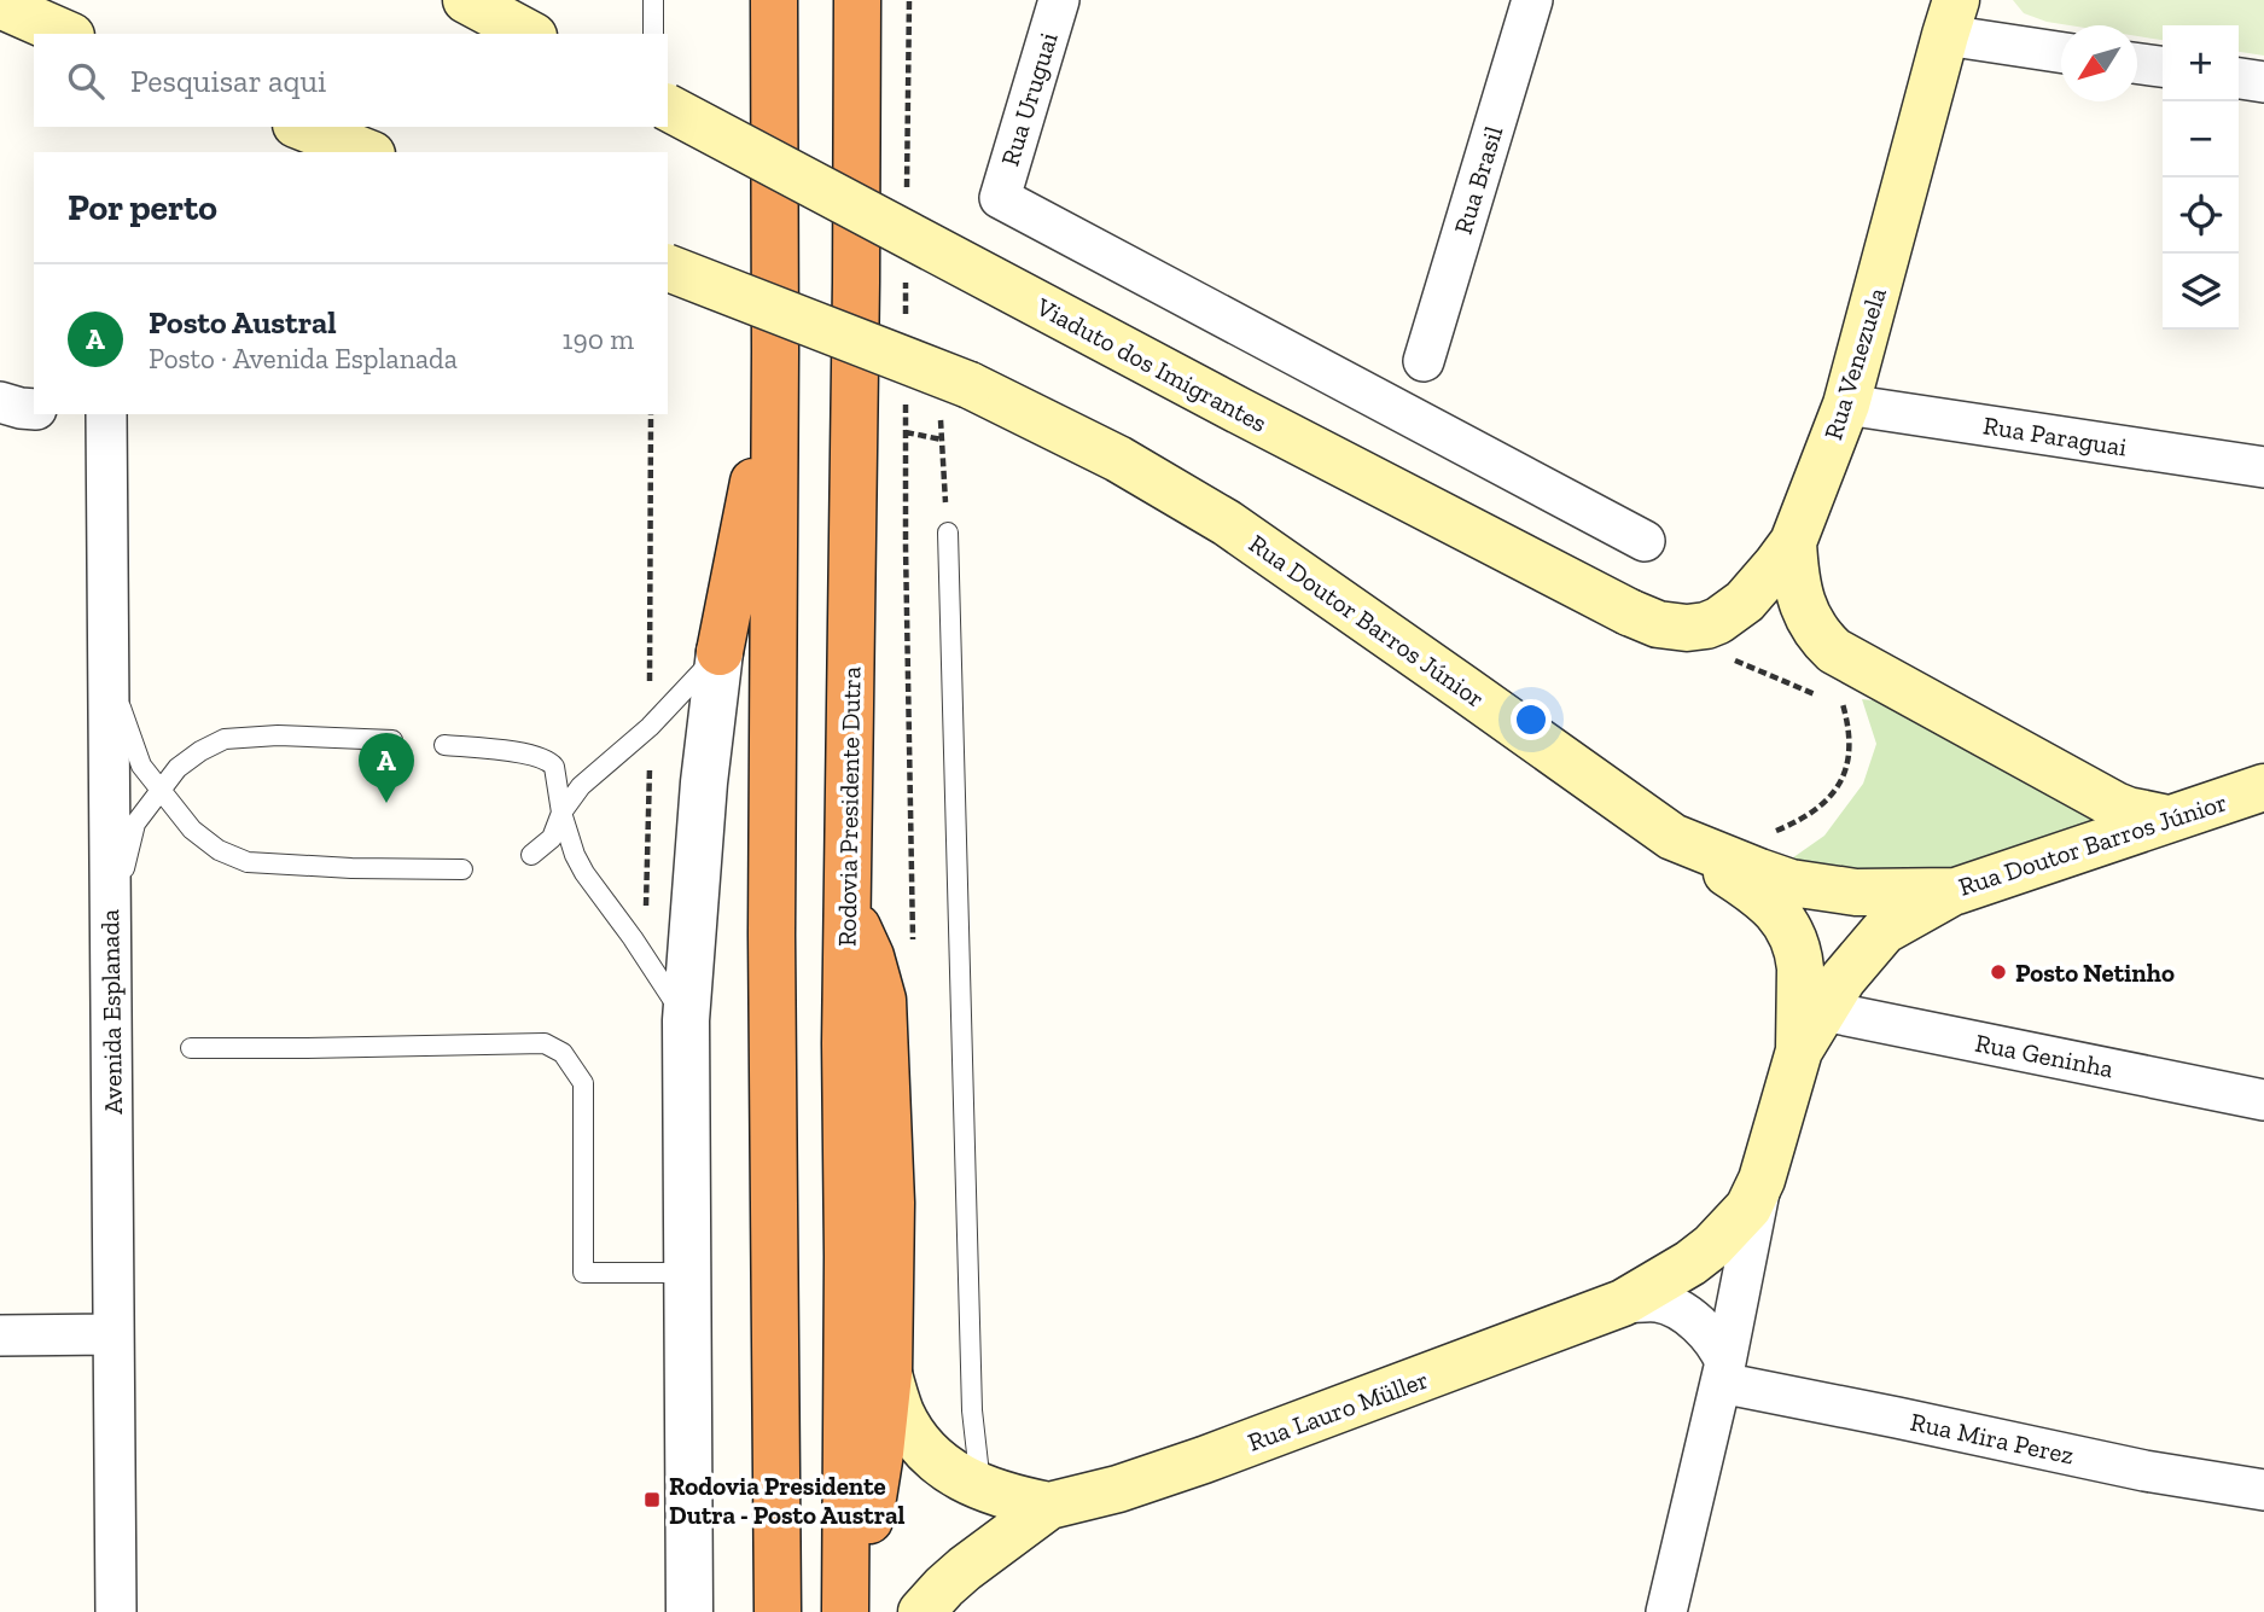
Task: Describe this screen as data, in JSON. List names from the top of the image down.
{
  "streets": {
    "highway": ["Rodovia Presidente Dutra"],
    "main road": [
      "Rua Venezuela",
      "Viaduto dos Imigrantes",
      "Rua Doutor Barros Júnior",
      "Rua Lauro Müller"
    ],
    "street": [
      "Rua Uruguai",
      "Rua Brasil",
      "Rua Paraguai",
      "Avenida Esplanada",
      "Rua Geninha",
      "Rua Mira Perez"
    ]
  },
  "crossings": [
    ["Rua Venezuela", "Viaduto dos Imigrantes"],
    ["Rua Venezuela", "Rua Paraguai"],
    ["Rua Doutor Barros Júnior", "Rua Lauro Müller"],
    ["Rua Geninha", "Rua Lauro Müller"],
    ["Rua Lauro Müller", "Rua Mira Perez"]
  ],
  "places": {
    "other": ["Posto Netinho"],
    "transit": ["Rodovia Presidente Dutra - Posto Austral"]
  },
  "north": "bottom left",
  "page": {
    "map_buttons": ["+", "−"],
    "search": "Pesquisar aqui",
    "heading": "Por perto",
    "list": [
      {
        "mark": "A",
        "name": "Posto Austral",
        "note": "Posto · Avenida Esplanada",
        "value": "190 m"
      }
    ],
    "pins": "A"
  }
}
